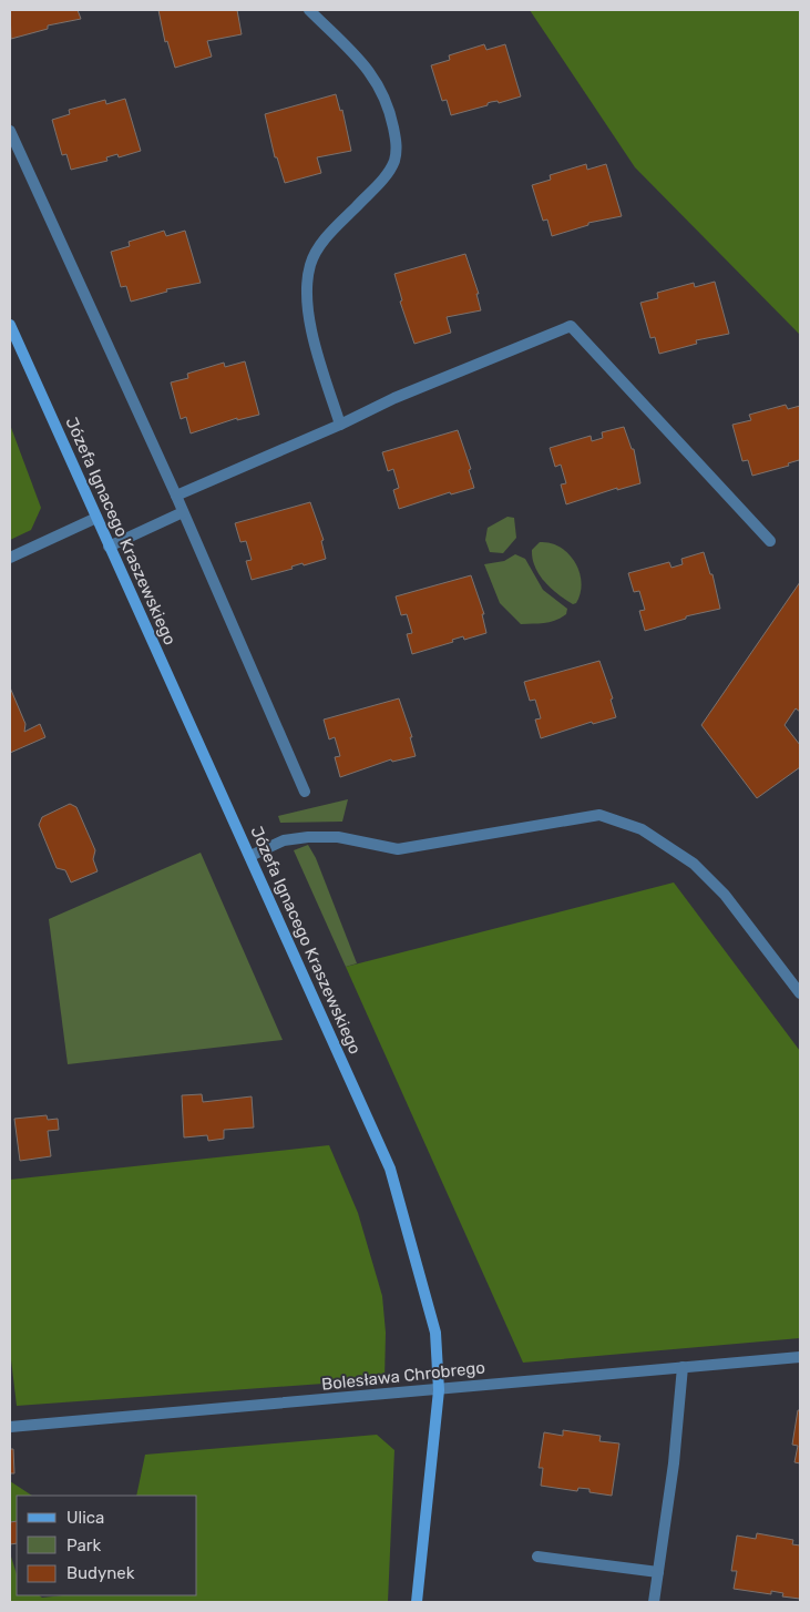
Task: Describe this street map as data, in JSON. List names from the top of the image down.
{
  "streets": {
    "street": ["Józefa Ignacego Kraszewskiego", "Bolesława Chrobrego"]
  },
  "crossings": [
    ["Józefa Ignacego Kraszewskiego", "Bolesława Chrobrego"]
  ],
  "legend": ["Ulica", "Park", "Budynek"]
}
